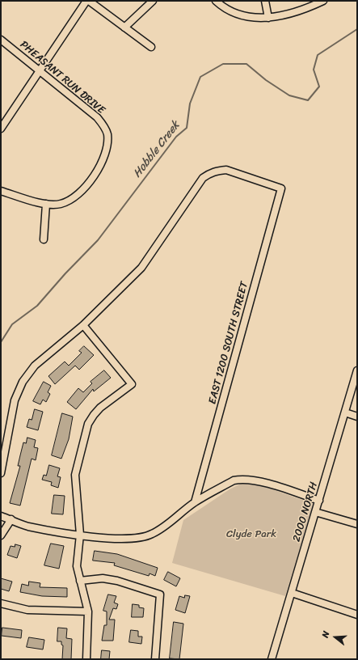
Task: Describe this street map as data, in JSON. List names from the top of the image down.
{
  "streets": {
    "street": ["PHEASANT RUN DRIVE", "EAST 1200 SOUTH STREET", "2000 NORTH"]
  },
  "water": ["Hobble Creek"],
  "parks": ["Clyde Park"],
  "north": "left"
}
